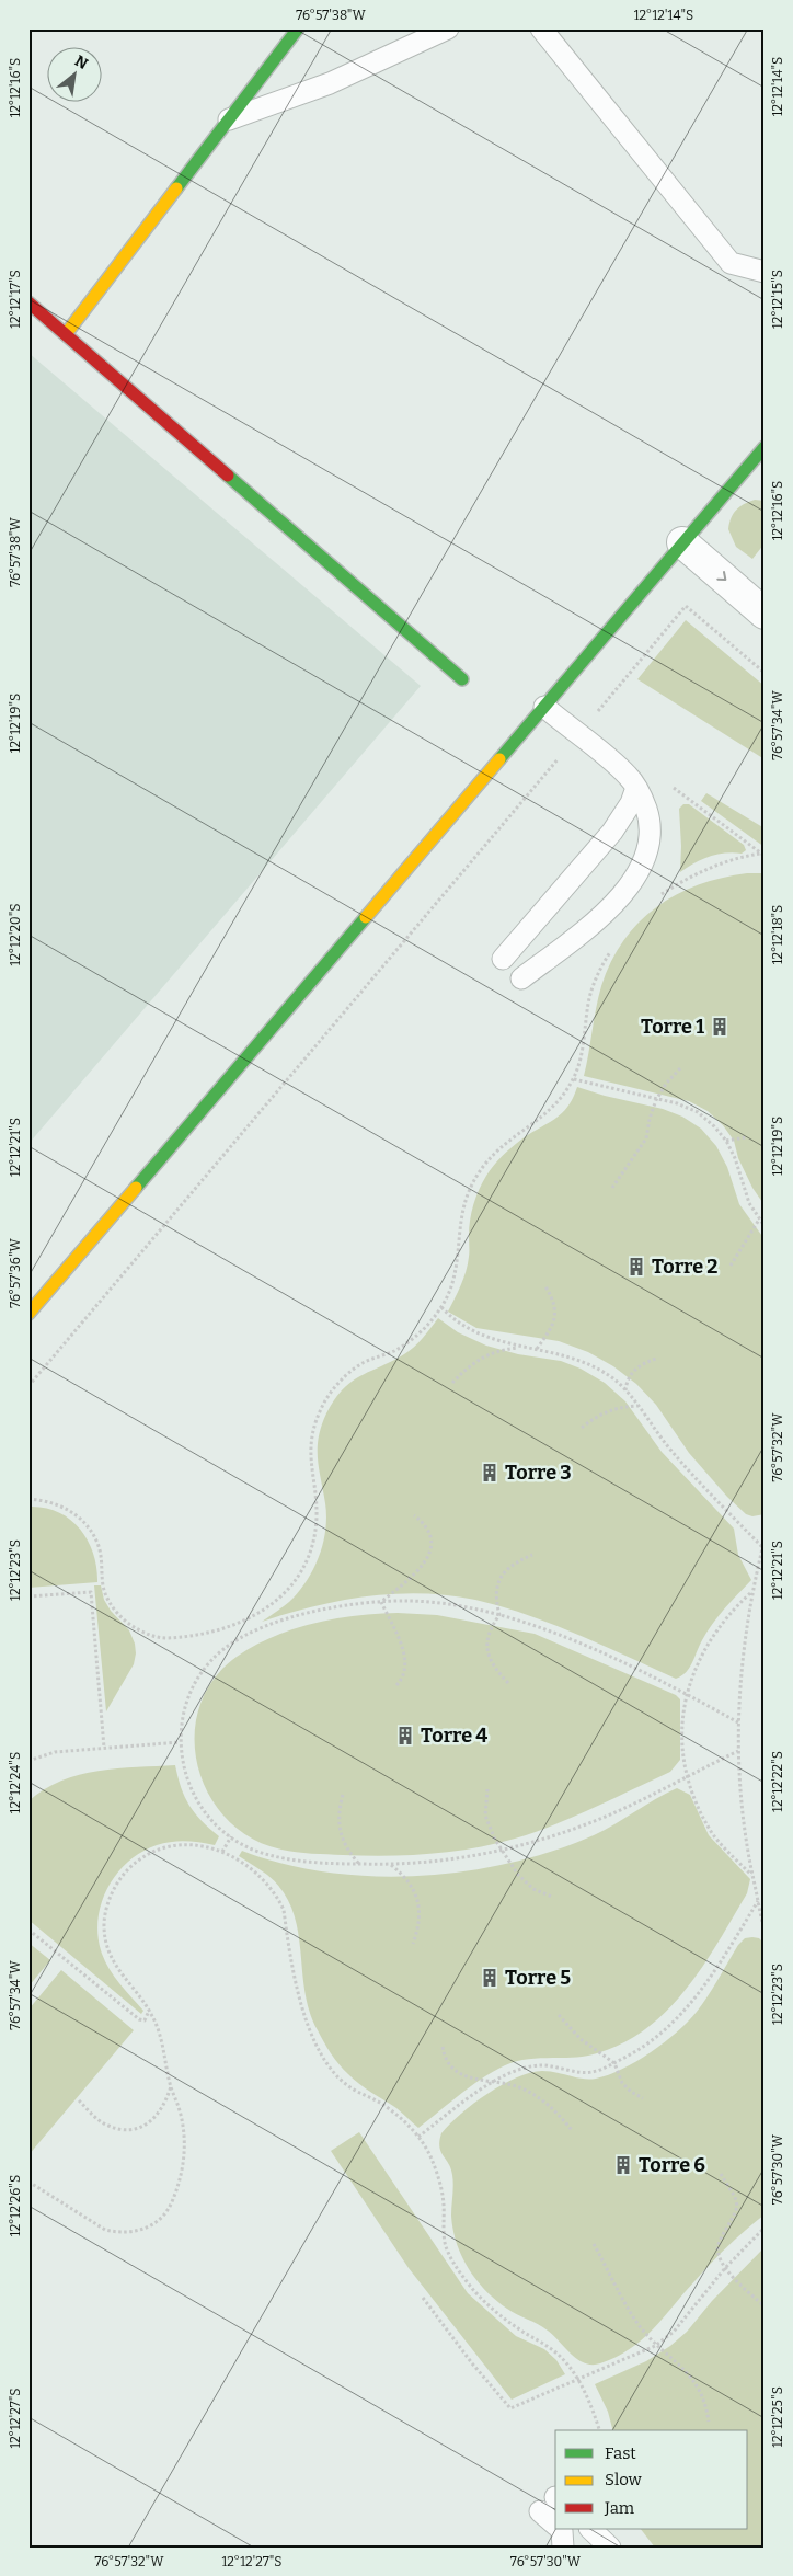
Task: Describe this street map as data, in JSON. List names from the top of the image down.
{
  "places": {
    "building": [
      "Torre 1",
      "Torre 2",
      "Torre 3",
      "Torre 4",
      "Torre 5",
      "Torre 6"
    ]
  },
  "legend": ["Fast", "Slow", "Jam"],
  "north": "top right",
  "coordinates": [
    "76°57'38\"W",
    "12°12'14\"S",
    "12°12'16\"S",
    "12°12'15\"S",
    "12°12'17\"S",
    "12°12'19\"S",
    "76°57'34\"W",
    "12°12'18\"S",
    "12°12'20\"S",
    "12°12'21\"S",
    "76°57'36\"W",
    "76°57'32\"W",
    "12°12'23\"S",
    "12°12'22\"S",
    "12°12'24\"S",
    "76°57'30\"W",
    "12°12'26\"S",
    "12°12'25\"S",
    "12°12'27\"S"
  ]
}
